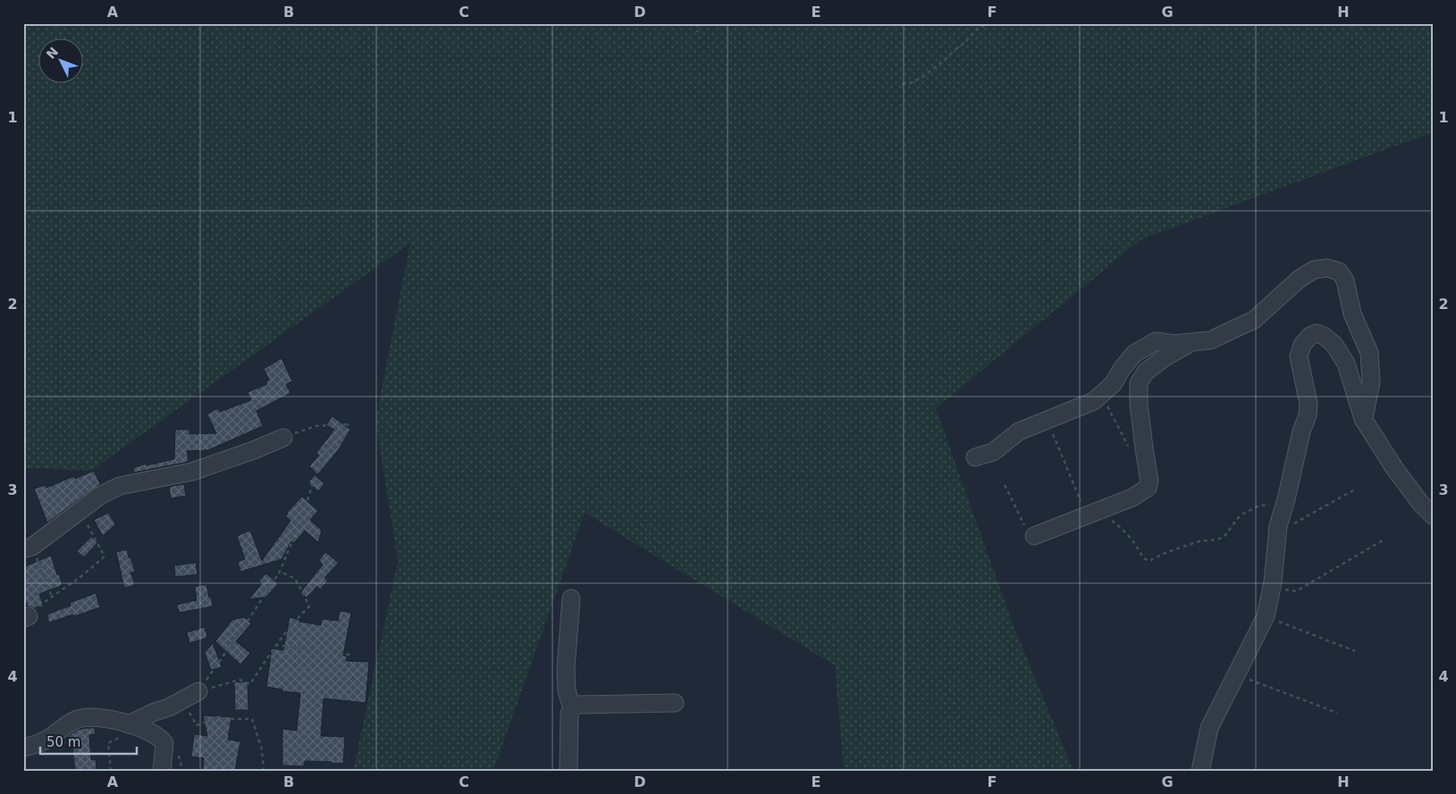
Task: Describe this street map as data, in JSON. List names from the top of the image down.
{
  "scale_bar": "50 m",
  "north": "top left",
  "grid": {
    "columns": [
      "A",
      "B",
      "C",
      "D",
      "E",
      "F",
      "G",
      "H"
    ],
    "rows": [
      "1",
      "2",
      "3",
      "4"
    ]
  }
}
